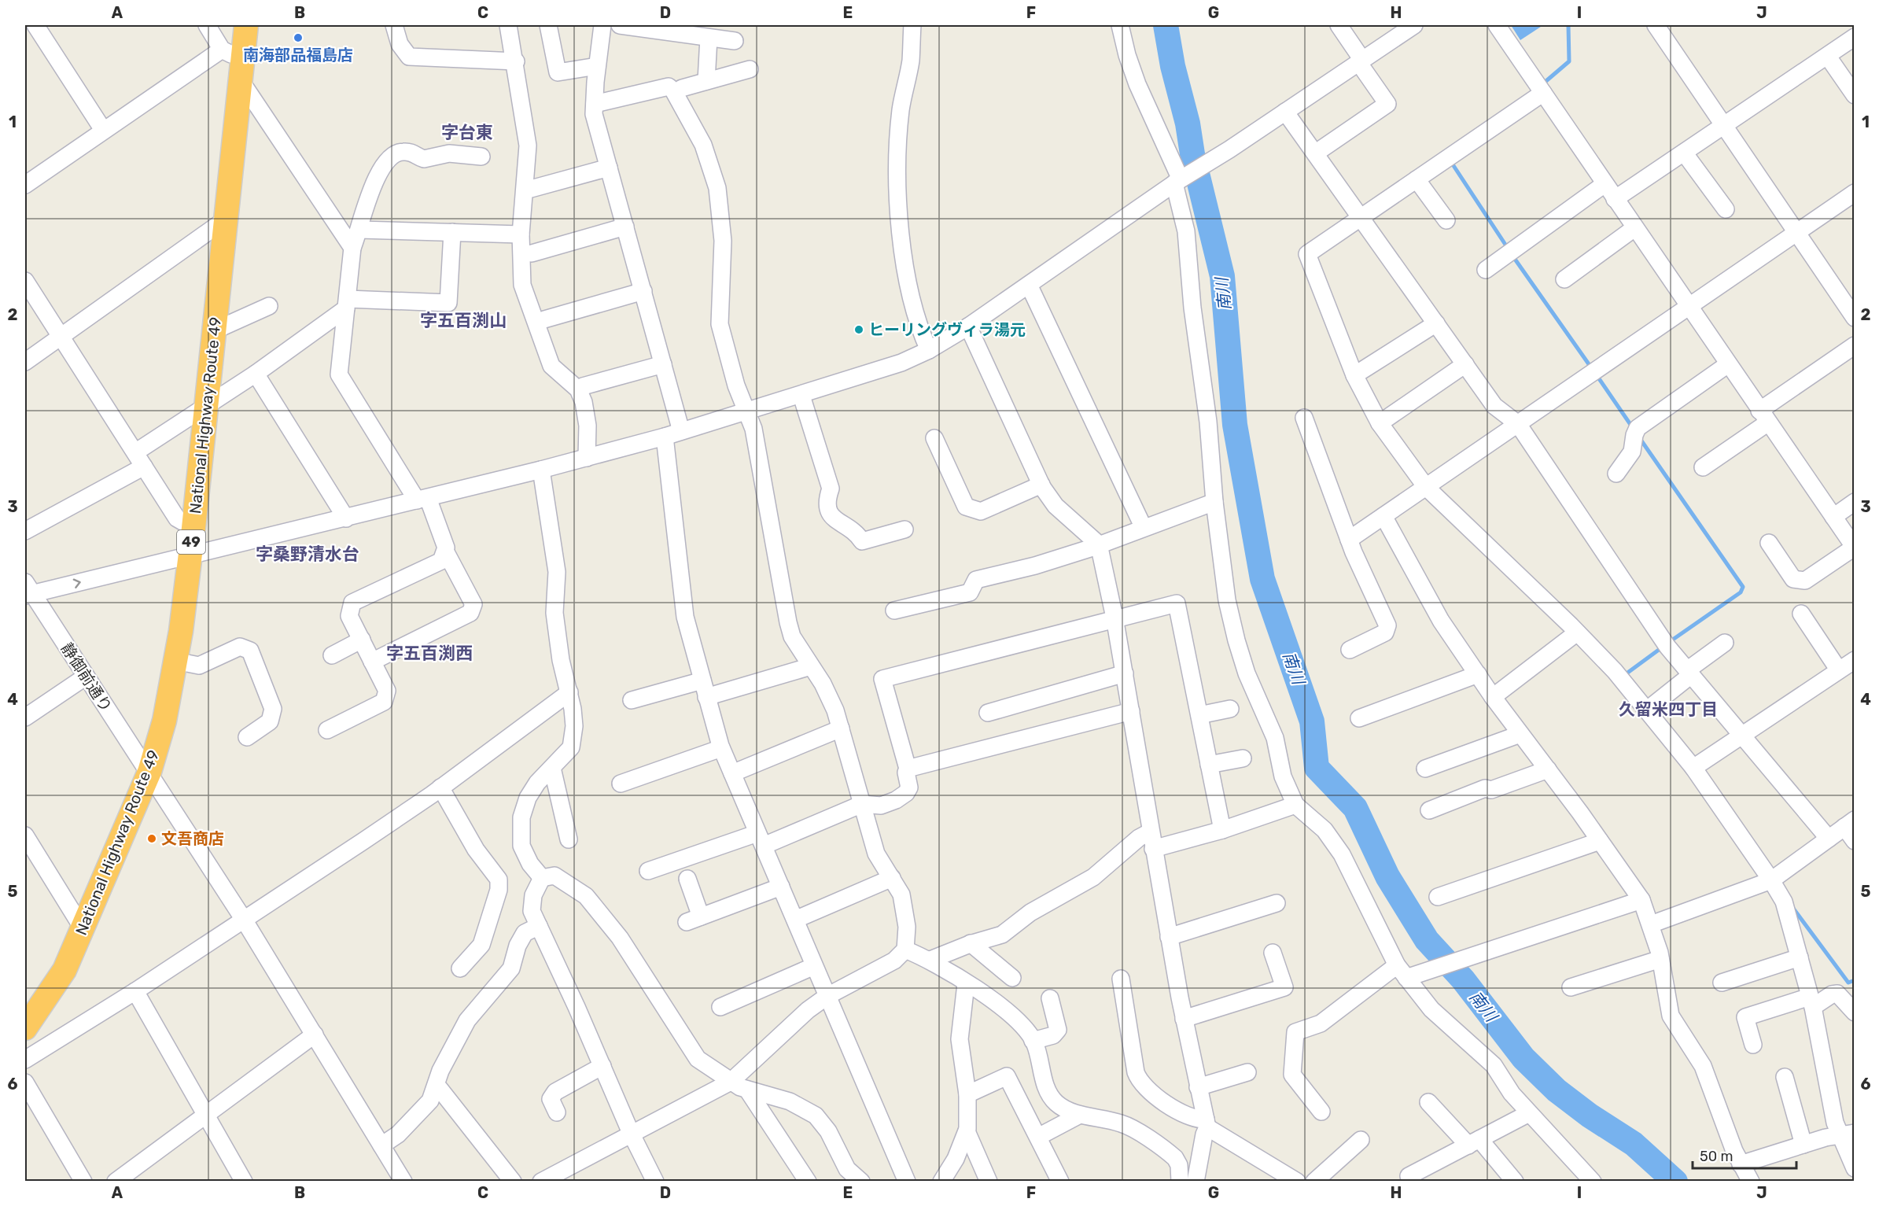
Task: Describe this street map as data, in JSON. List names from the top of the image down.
{
  "streets": {
    "highway": ["National Highway Route 49", "49"],
    "street": ["静御前通り"]
  },
  "crossings": [
    ["National Highway Route 49", "静御前通り"]
  ],
  "districts": [
    "字台東",
    "字五百渕山",
    "字桑野清水台",
    "字五百渕西",
    "久留米四丁目"
  ],
  "water": ["南川"],
  "places": ["南海部品福島店", "ヒーリングヴィラ湯元", "文吾商店"],
  "scale_bar": "50 m",
  "grid": {
    "columns": [
      "A",
      "B",
      "C",
      "D",
      "E",
      "F",
      "G",
      "H",
      "I",
      "J"
    ],
    "rows": [
      "1",
      "2",
      "3",
      "4",
      "5",
      "6"
    ]
  }
}
